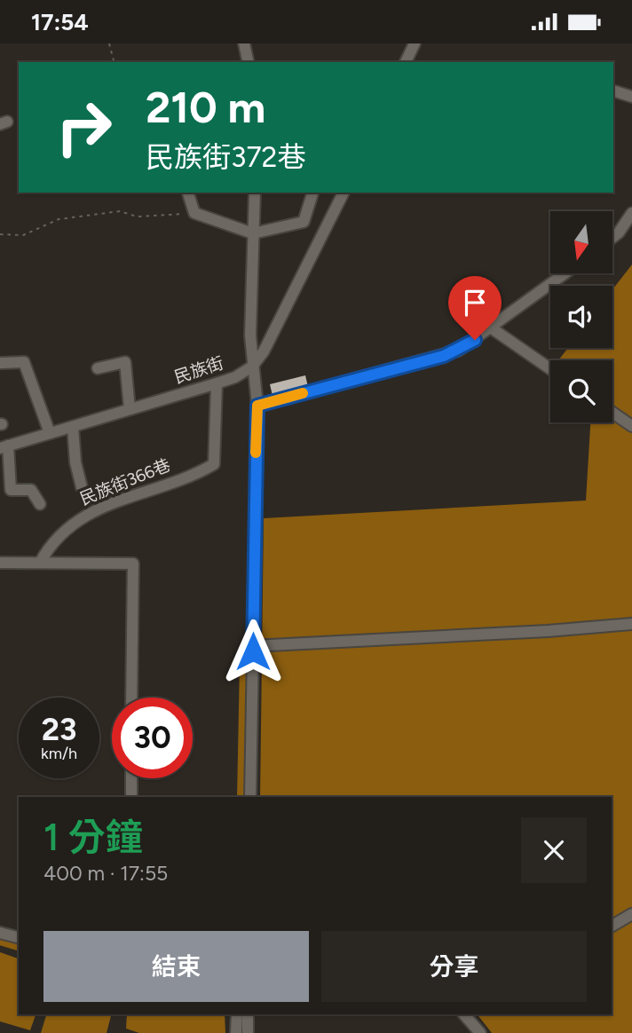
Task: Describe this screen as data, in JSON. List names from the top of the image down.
{
  "streets": {
    "street": ["民族街", "民族街366巷"]
  },
  "crossings": [
    ["民族街", "民族街366巷"]
  ],
  "north": "bottom",
  "page": {
    "status": "17:54",
    "turn": ["210 m", "民族街372巷"],
    "speed": "23 km/h",
    "limit": "30",
    "heading": ["1 分鐘", "400 m · 17:55"],
    "buttons": ["結束", "分享"]
  }
}
